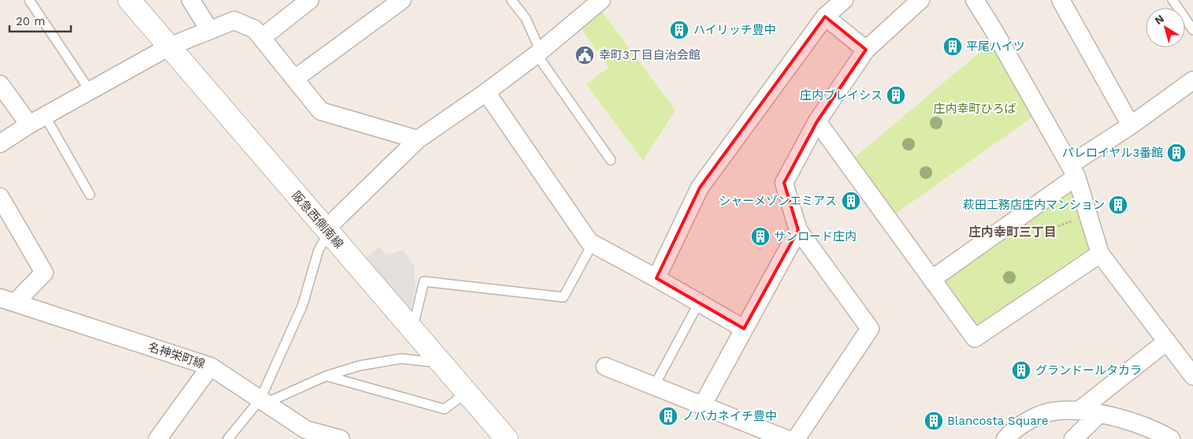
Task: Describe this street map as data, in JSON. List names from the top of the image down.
{
  "streets": {
    "street": ["阪急西側南線", "名神栄町線"]
  },
  "districts": ["庄内幸町三丁目"],
  "parks": ["庄内幸町ひろば"],
  "places": {
    "building": [
      "ハイリッチ豊中",
      "平尾ハイツ",
      "庄内ブレイシス",
      "パレロイヤル3番館",
      "シャーメゾンエミアス",
      "萩田工務店庄内マンション",
      "サンロード庄内",
      "グランドールタカラ",
      "ノバカネイチ豊中",
      "Blancosta Square"
    ],
    "public building": ["幸町3丁目自治会館"]
  },
  "scale_bar": "20 m",
  "north": "top left"
}
